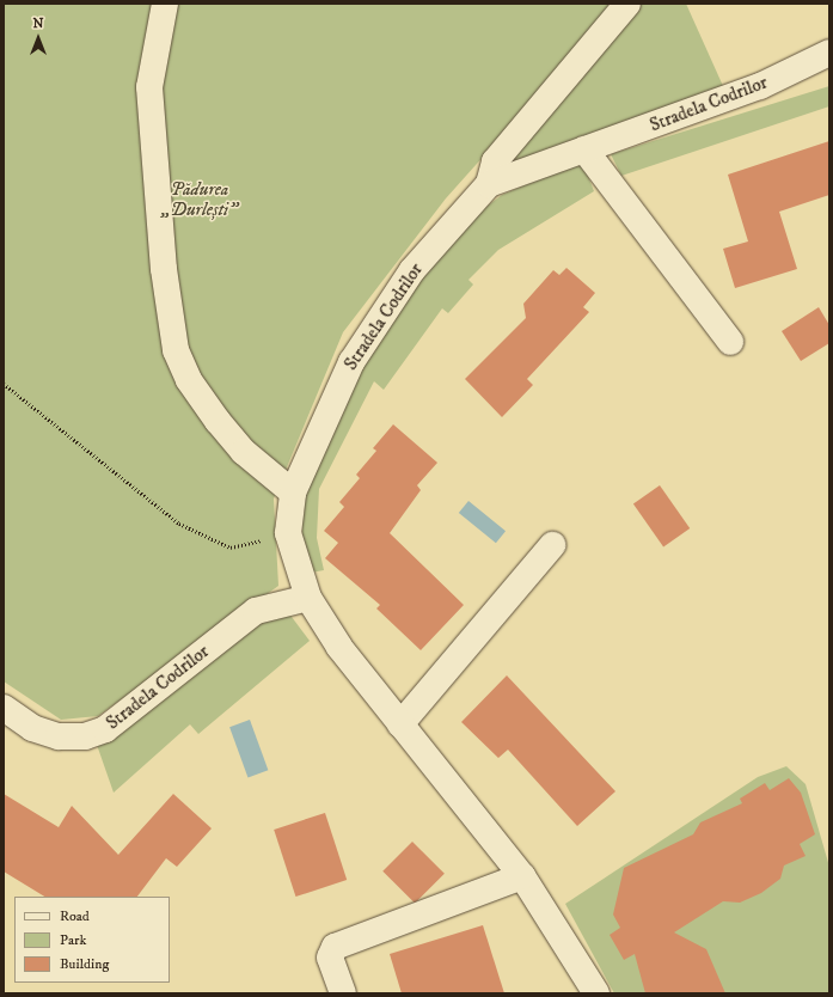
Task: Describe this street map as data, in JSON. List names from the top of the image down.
{
  "streets": {
    "street": ["Stradela Codrilor"]
  },
  "parks": ["Pădurea „Durlești”"],
  "legend": ["Road", "Park", "Building"],
  "north": "top"
}
